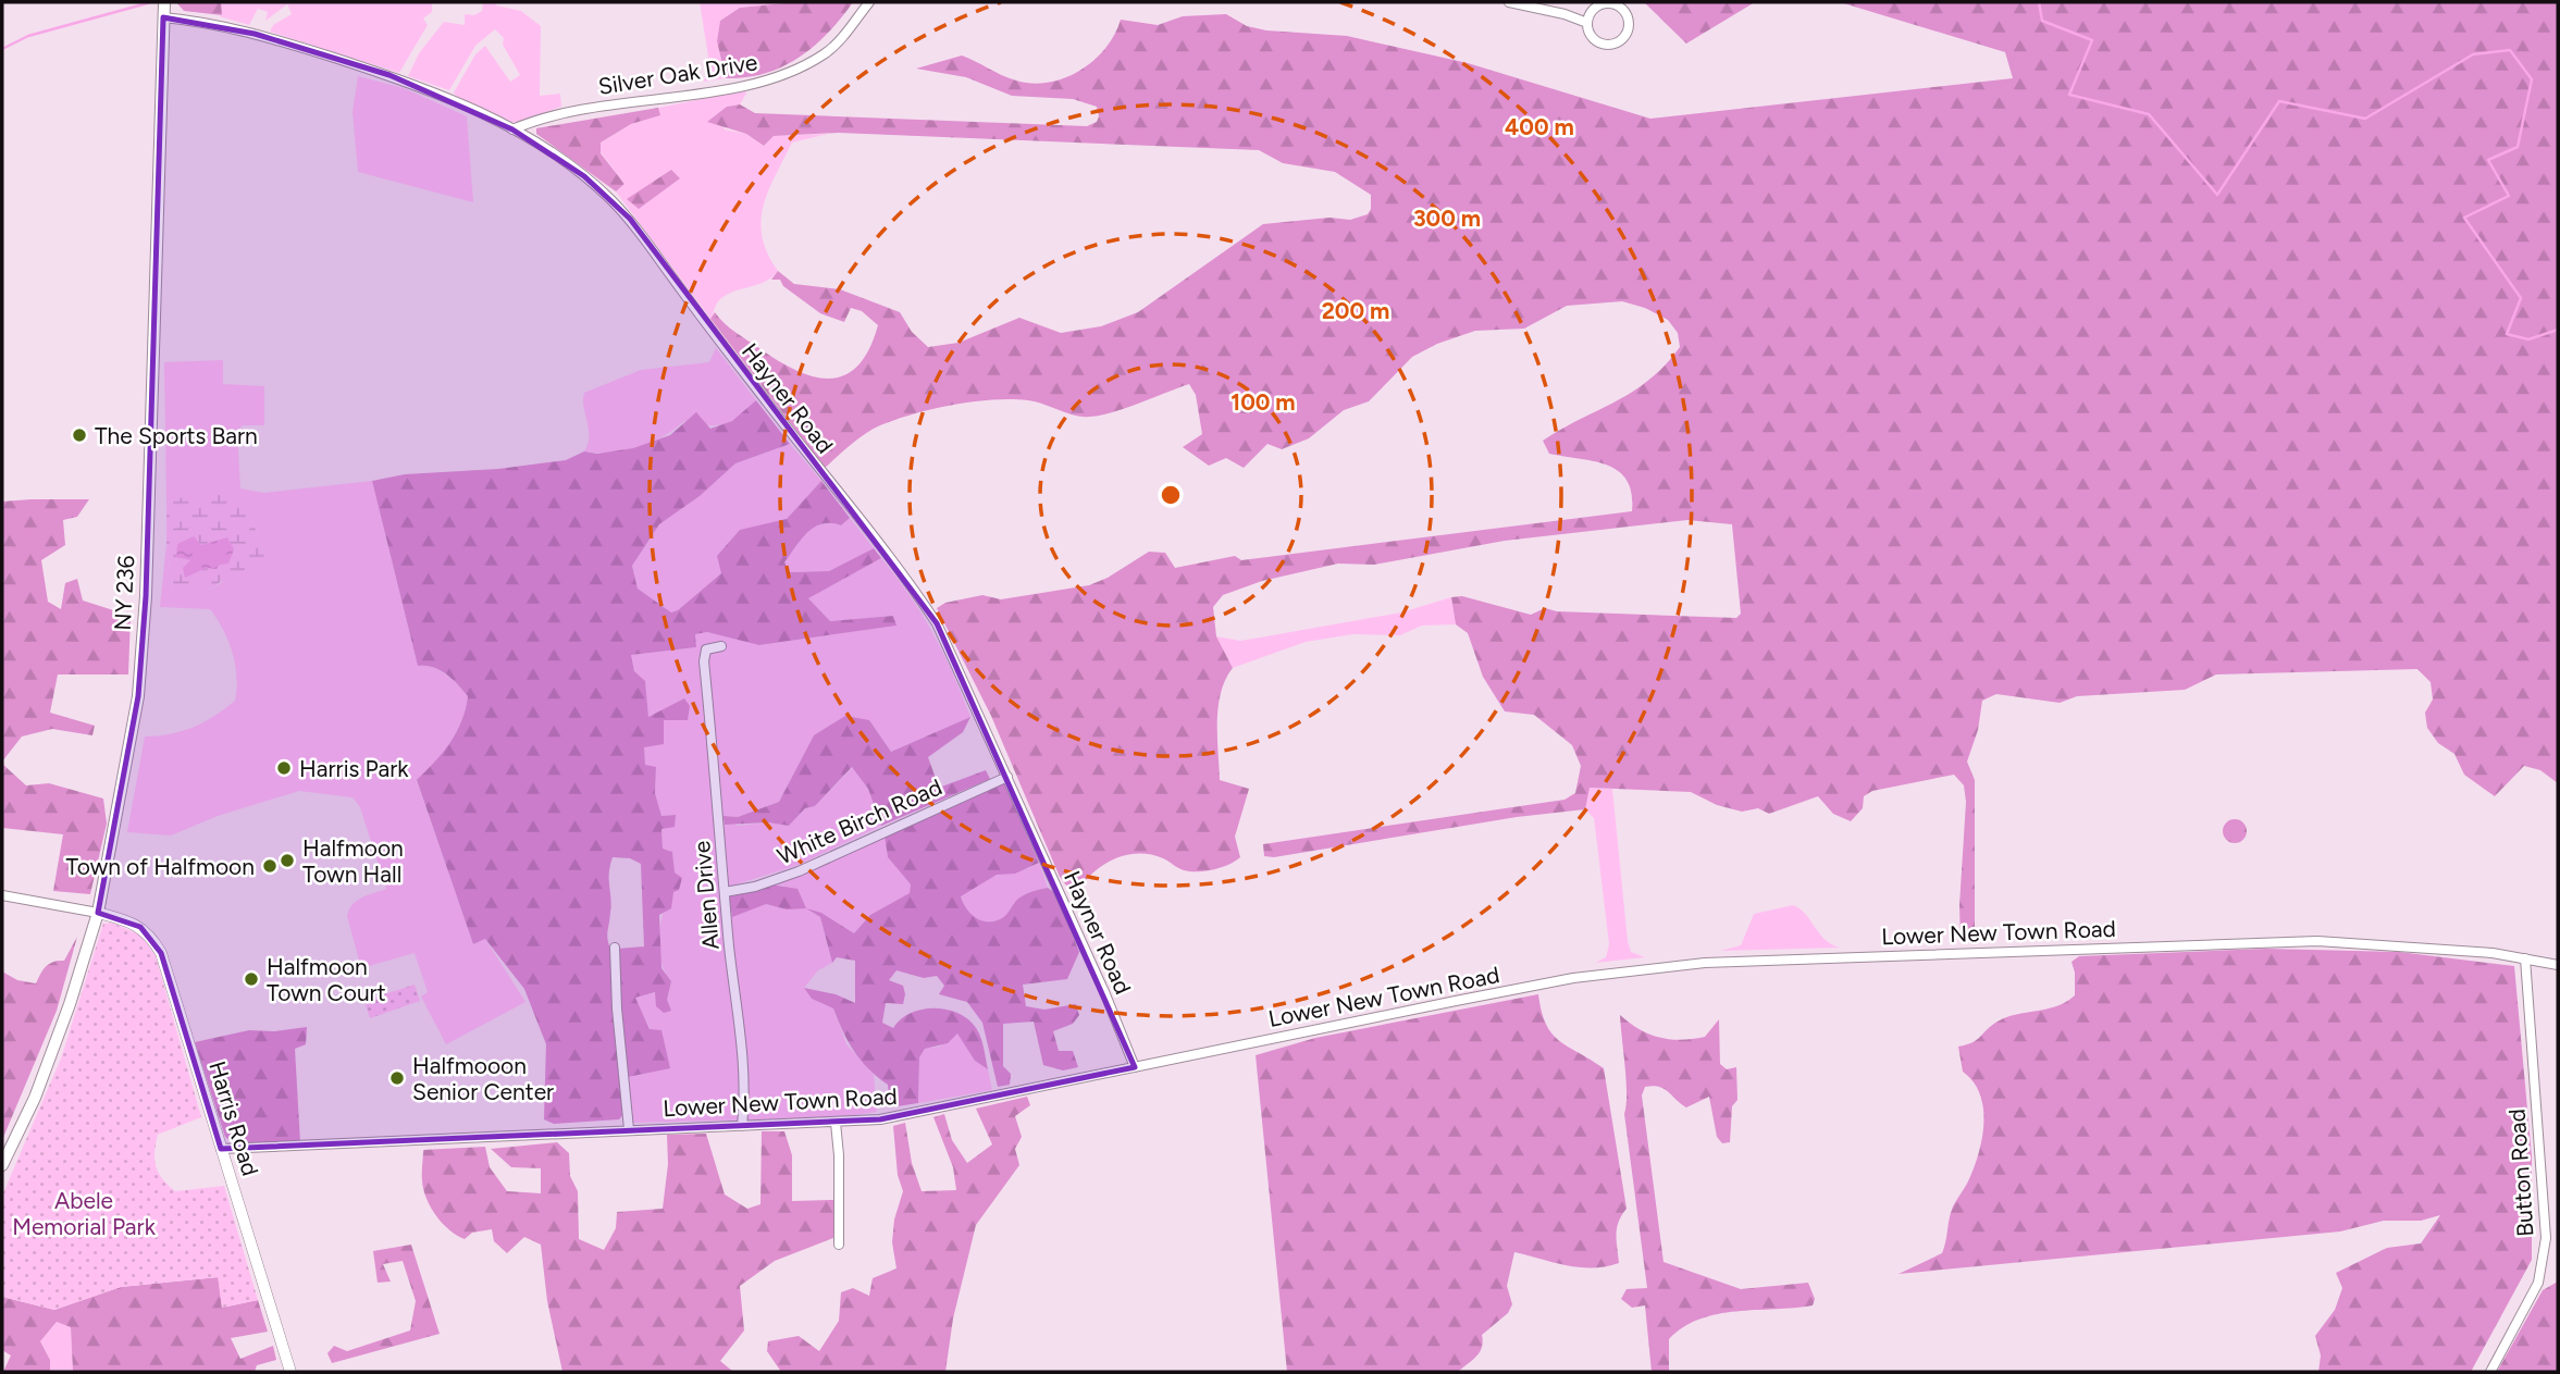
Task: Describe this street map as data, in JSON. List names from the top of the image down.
{
  "streets": {
    "main road": ["NY 236"],
    "street": [
      "Silver Oak Drive",
      "Hayner Road",
      "White Birch Road",
      "Allen Drive",
      "Lower New Town Road",
      "Harris Road",
      "Button Road"
    ]
  },
  "crossings": [
    ["Silver Oak Drive", "Hayner Road"],
    ["Hayner Road", "NY 236"],
    ["Hayner Road", "White Birch Road"],
    ["Hayner Road", "Lower New Town Road"],
    ["NY 236", "Harris Road"],
    ["White Birch Road", "Allen Drive"],
    ["Allen Drive", "Lower New Town Road"],
    ["Lower New Town Road", "Harris Road"],
    ["Lower New Town Road", "Button Road"]
  ],
  "parks": ["Abele Memorial Park"],
  "places": [
    "The Sports Barn",
    "Harris Park",
    "Halfmoon Town Hall",
    "Town of Halfmoon",
    "Halfmoon Town Court",
    "Halfmooon Senior Center"
  ],
  "rings": [
    "400 m",
    "300 m",
    "200 m",
    "100 m"
  ]
}
